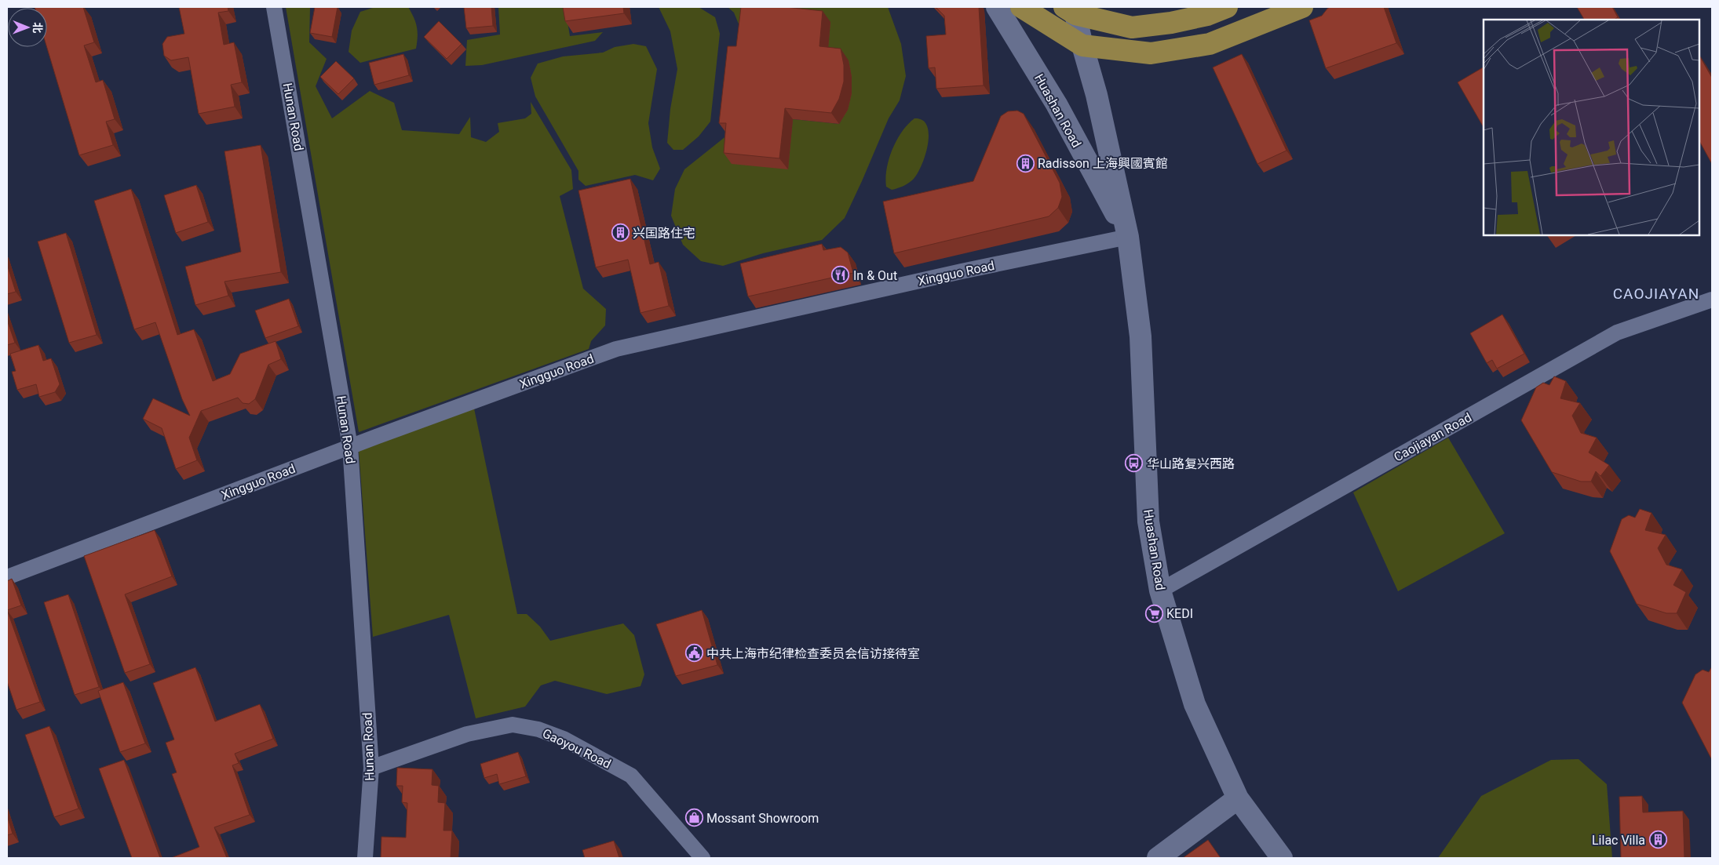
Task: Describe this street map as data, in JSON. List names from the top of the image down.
{
  "streets": {
    "main road": ["Huashan Road"],
    "street": [
      "Hunan Road",
      "Xingguo Road",
      "Caojiayan Road",
      "Gaoyou Road"
    ]
  },
  "crossings": [
    ["Huashan Road", "Xingguo Road"],
    ["Huashan Road", "Caojiayan Road"],
    ["Hunan Road", "Xingguo Road"],
    ["Hunan Road", "Gaoyou Road"]
  ],
  "districts": ["CAOJIAYAN"],
  "places": {
    "building": ["Radisson 上海興國賓館", "兴国路住宅", "Lilac Villa"],
    "restaurant": ["In & Out"],
    "bus stop": ["华山路复兴西路"],
    "supermarket": ["KEDI"],
    "public building": ["中共上海市纪律检查委员会信访接待室"],
    "shop": ["Mossant Showroom"]
  },
  "north": "right"
}
